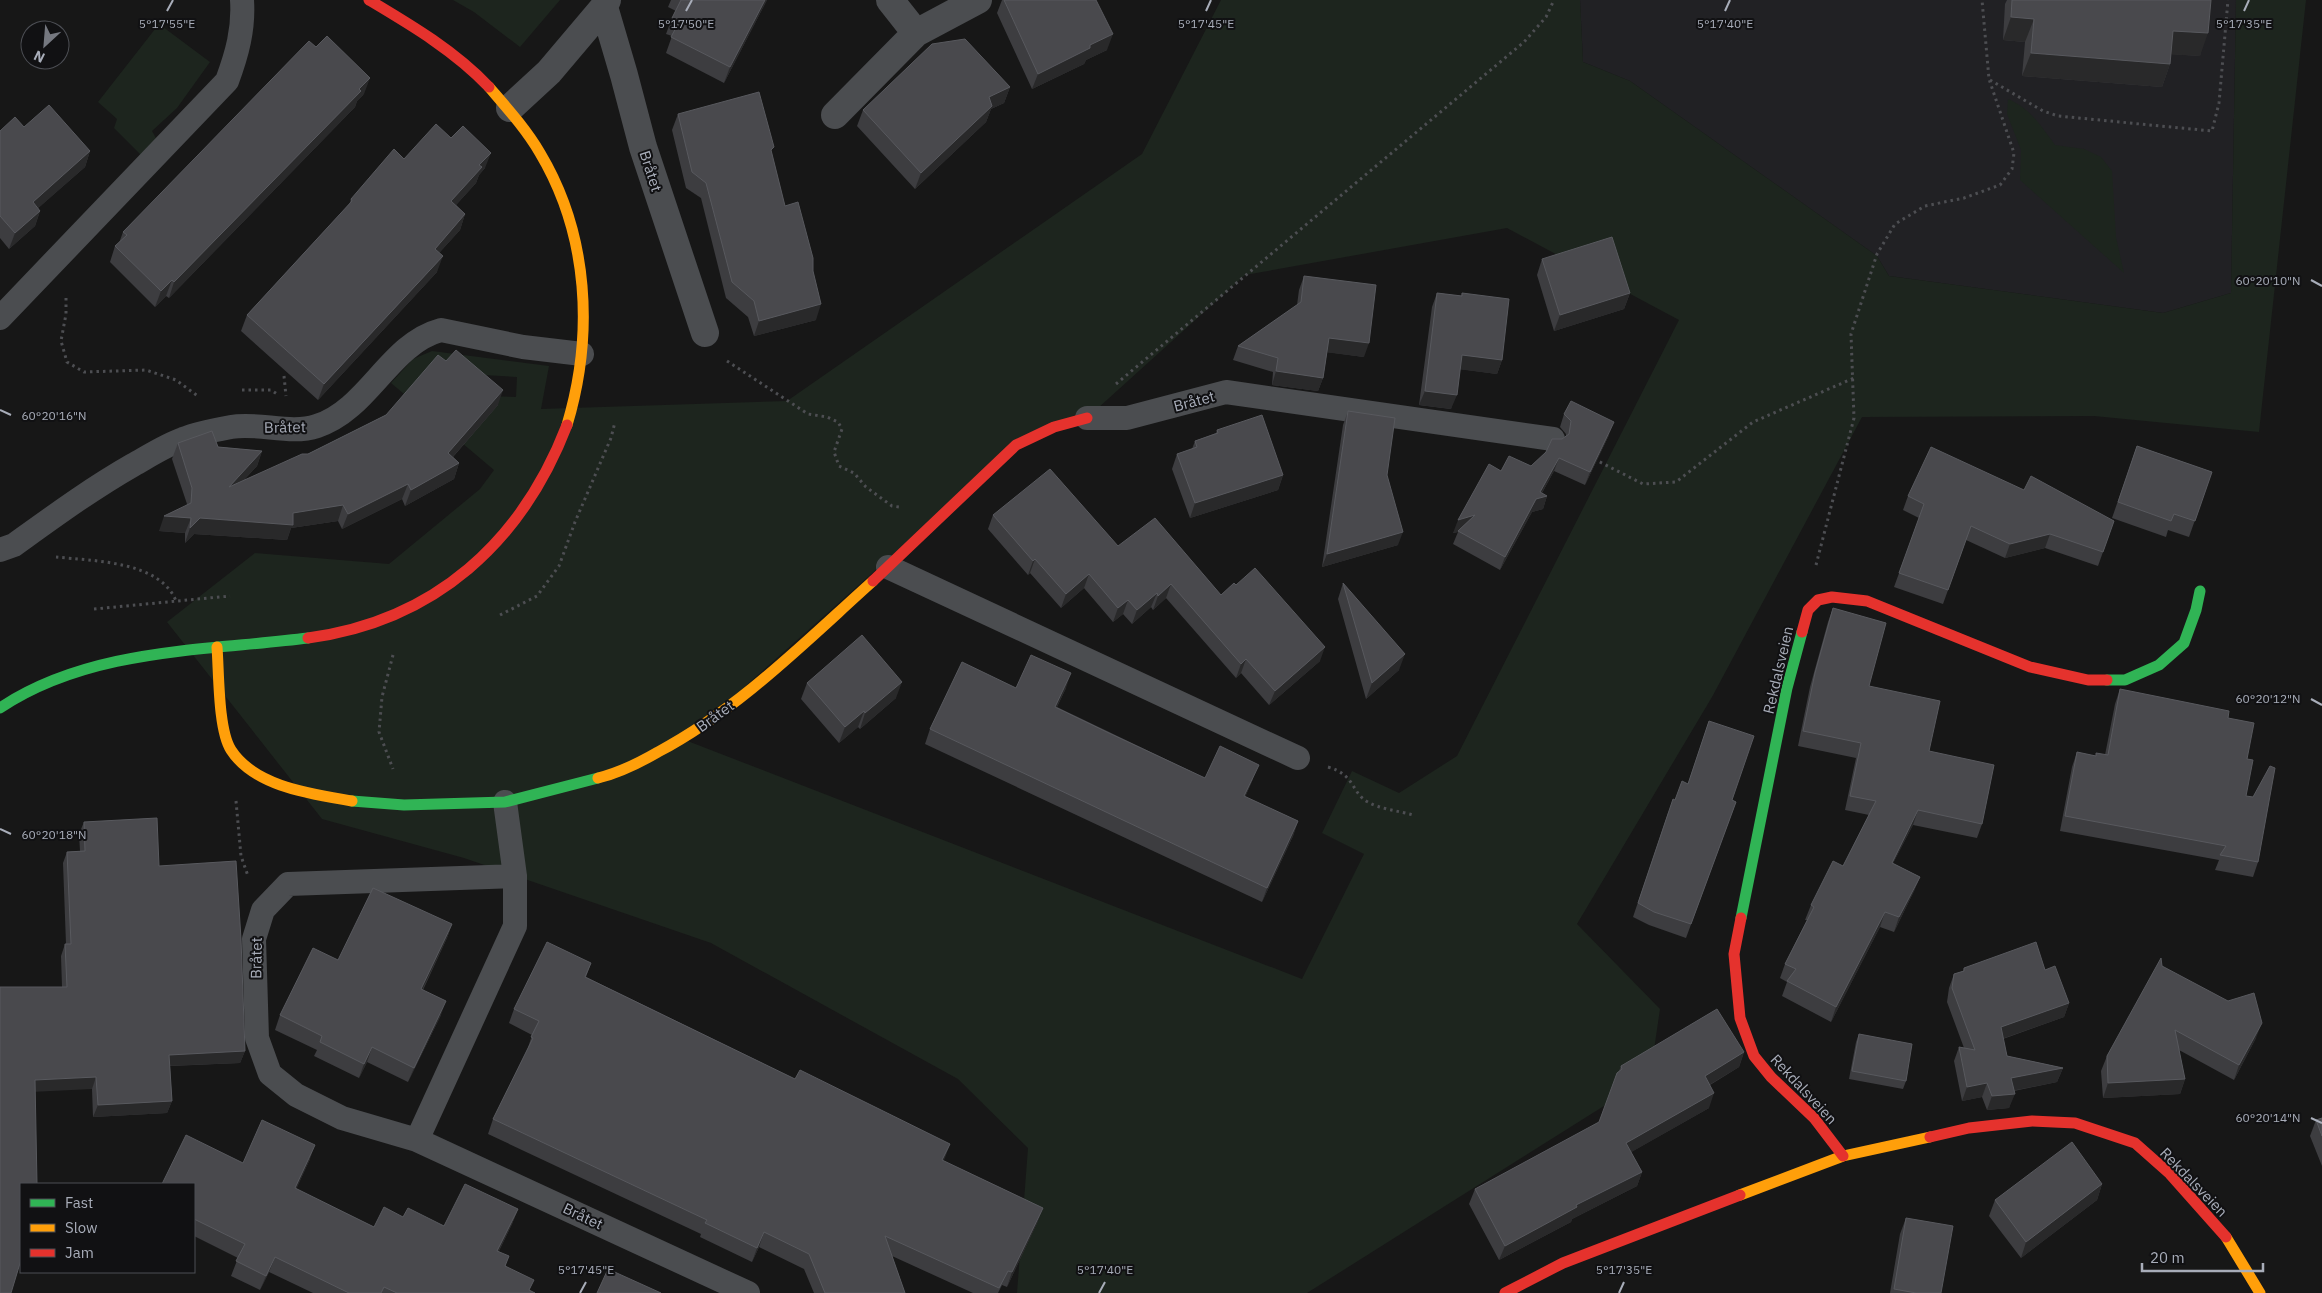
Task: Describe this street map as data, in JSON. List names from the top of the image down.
{
  "streets": {
    "street": ["Bråtet", "Rekdalsveien"]
  },
  "legend": ["Fast", "Slow", "Jam"],
  "scale_bar": "20 m",
  "north": "bottom left",
  "coordinates": [
    "5°17'55\"E",
    "5°17'50\"E",
    "5°17'45\"E",
    "5°17'40\"E",
    "5°17'35\"E",
    "60°20'10\"N",
    "60°20'16\"N",
    "60°20'12\"N",
    "60°20'18\"N",
    "60°20'14\"N"
  ]
}
